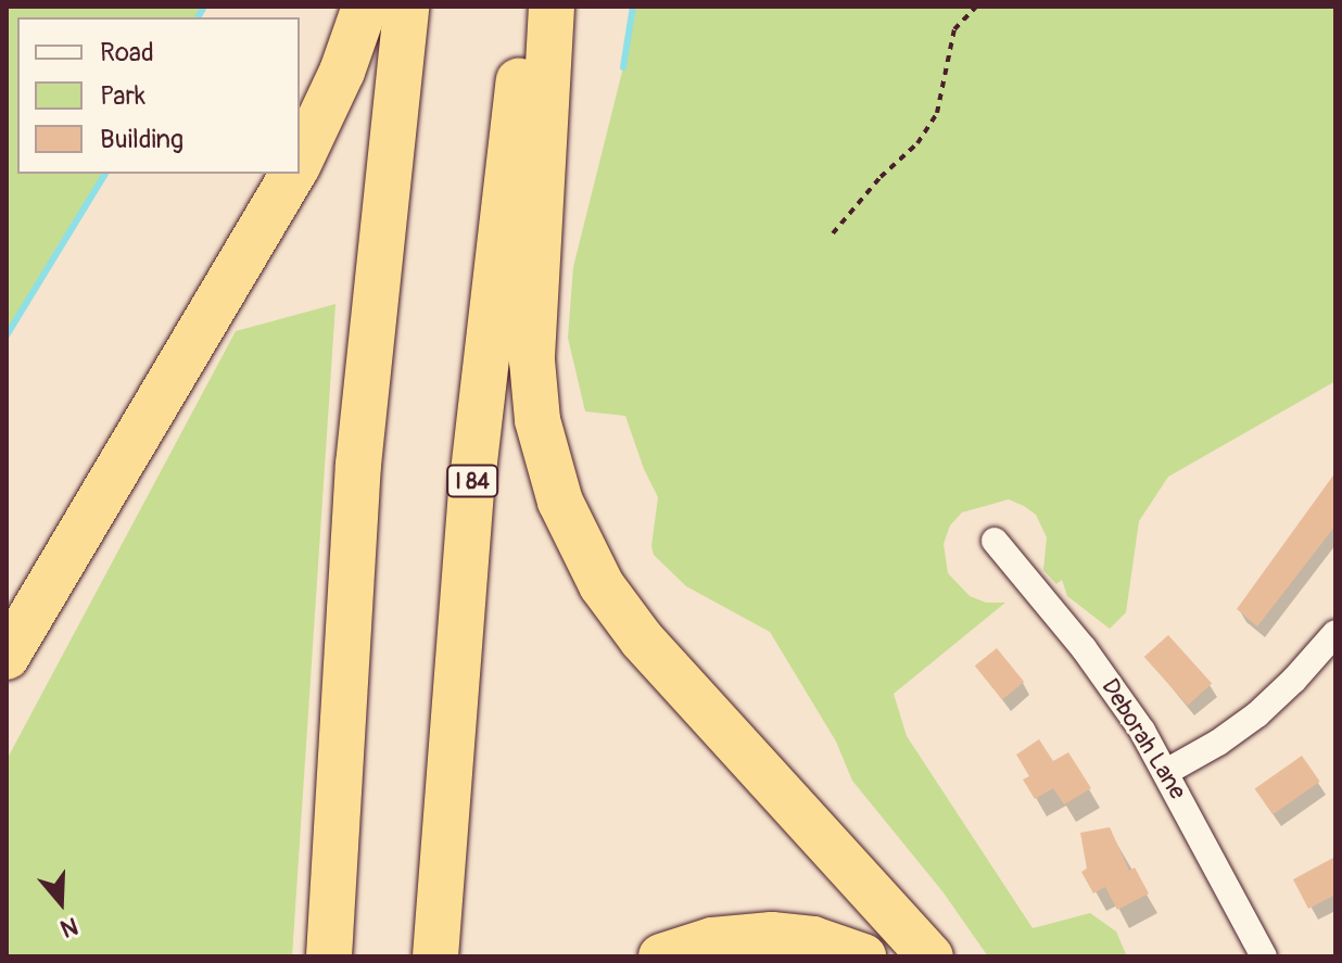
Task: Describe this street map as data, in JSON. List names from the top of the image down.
{
  "streets": {
    "highway": ["I 84"],
    "street": ["Deborah Lane"]
  },
  "legend": ["Road", "Park", "Building"],
  "north": "bottom"
}
